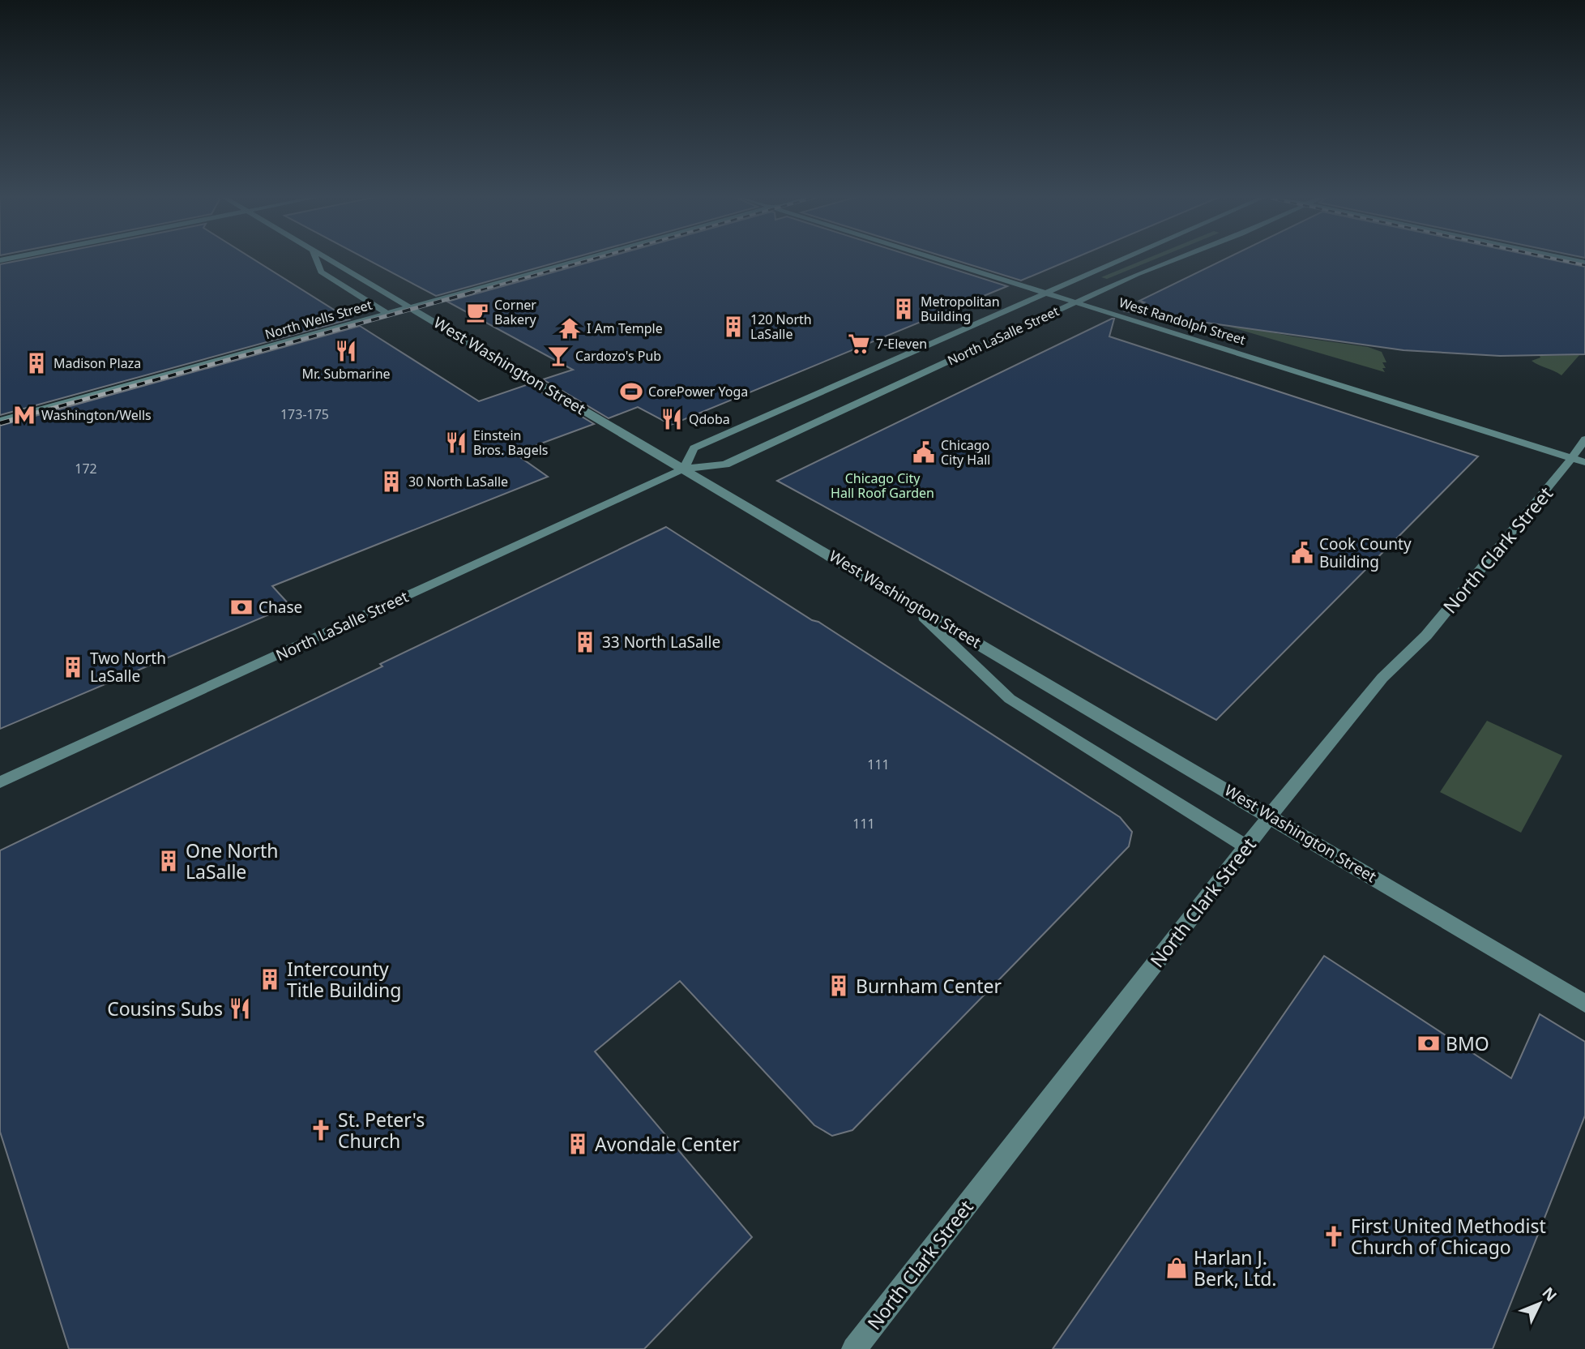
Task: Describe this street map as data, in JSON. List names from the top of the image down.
{
  "streets": {
    "main road": [
      "North Wells Street",
      "West Randolph Street",
      "North LaSalle Street",
      "West Washington Street",
      "North Clark Street"
    ]
  },
  "crossings": [
    ["North Wells Street", "West Washington Street"],
    ["West Randolph Street", "North LaSalle Street"],
    ["West Randolph Street", "North Clark Street"],
    ["North LaSalle Street", "West Washington Street"],
    ["West Washington Street", "North Clark Street"]
  ],
  "parks": ["Chicago City Hall Roof Garden"],
  "places": {
    "building": [
      "Metropolitan Building",
      "120 North LaSalle",
      "Madison Plaza",
      "30 North LaSalle",
      "33 North LaSalle",
      "Two North LaSalle",
      "One North LaSalle",
      "Intercounty Title Building",
      "Burnham Center",
      "Avondale Center"
    ],
    "cafe": ["Corner Bakery"],
    "temple": ["I Am Temple"],
    "supermarket": ["7-Eleven"],
    "restaurant": [
      "Mr. Submarine",
      "Qdoba",
      "Einstein Bros. Bagels",
      "Cousins Subs"
    ],
    "bar": ["Cardozo's Pub"],
    "sports": ["CorePower Yoga"],
    "metro station": ["Washington/Wells"],
    "public building": ["Chicago City Hall", "Cook County Building"],
    "bank": ["Chase", "BMO"],
    "church": ["St. Peter's Church", "First United Methodist Church of Chicago"],
    "shop": ["Harlan J. Berk, Ltd."]
  },
  "house_numbers": [
    "173-175",
    "172",
    "111",
    "111"
  ],
  "north": "top right"
}
